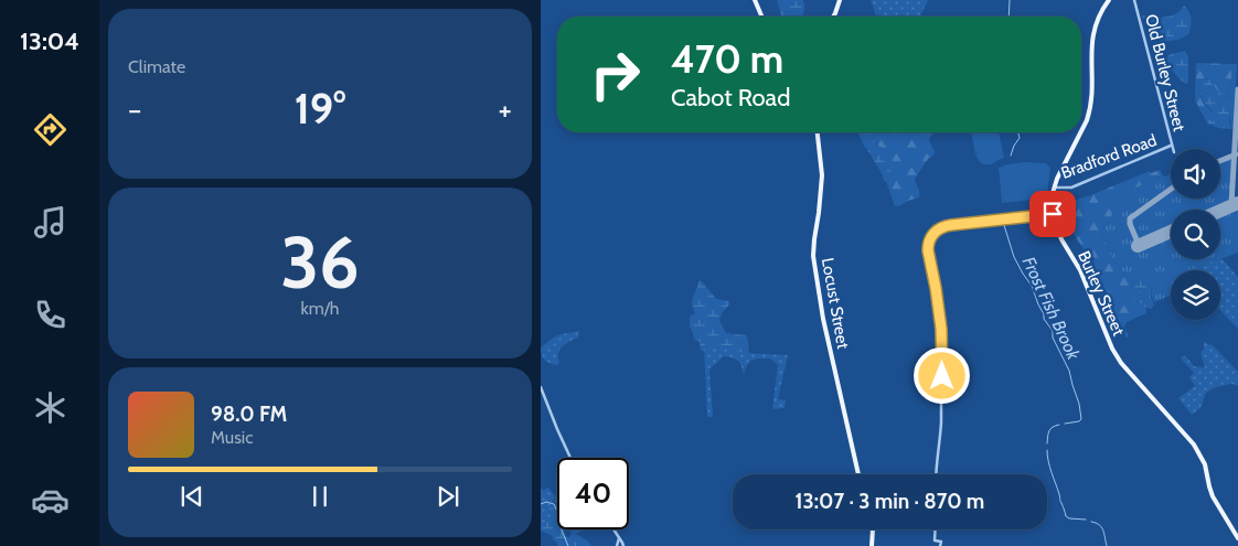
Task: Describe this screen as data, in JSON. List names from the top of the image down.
{
  "streets": {
    "main road": ["Burley Street", "Locust Street"],
    "street": ["Old Burley Street", "Bradford Road"]
  },
  "crossings": [
    ["Old Burley Street", "Bradford Road"],
    ["Bradford Road", "Burley Street"]
  ],
  "water": ["Frost Fish Brook"],
  "page": {
    "tabs": "13:04",
    "tile": [
      "Climate",
      ["36", "km/h"]
    ],
    "turn": ["470 m", "Cabot Road"],
    "heat": ["−", "19°", "+"],
    "song": ["98.0 FM", "Music"],
    "limit": "40",
    "trip": "13:07 · 3 min · 870 m"
  }
}
